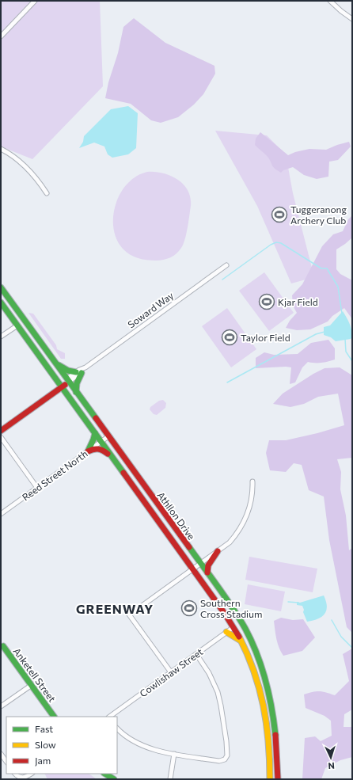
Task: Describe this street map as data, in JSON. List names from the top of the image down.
{
  "streets": {
    "main road": ["Soward Way", "Athllon Drive", "Anketell Street"],
    "street": ["Reed Street North", "Cowlishaw Street"]
  },
  "crossings": [
    ["Soward Way", "Athllon Drive"],
    ["Reed Street North", "Athllon Drive"],
    ["Athllon Drive", "Cowlishaw Street"]
  ],
  "districts": ["GREENWAY"],
  "places": {
    "sports": [
      "Tuggeranong Archery Club",
      "Kjar Field",
      "Taylor Field",
      "Southern Cross Stadium"
    ]
  },
  "legend": ["Fast", "Slow", "Jam"],
  "north": "bottom"
}
